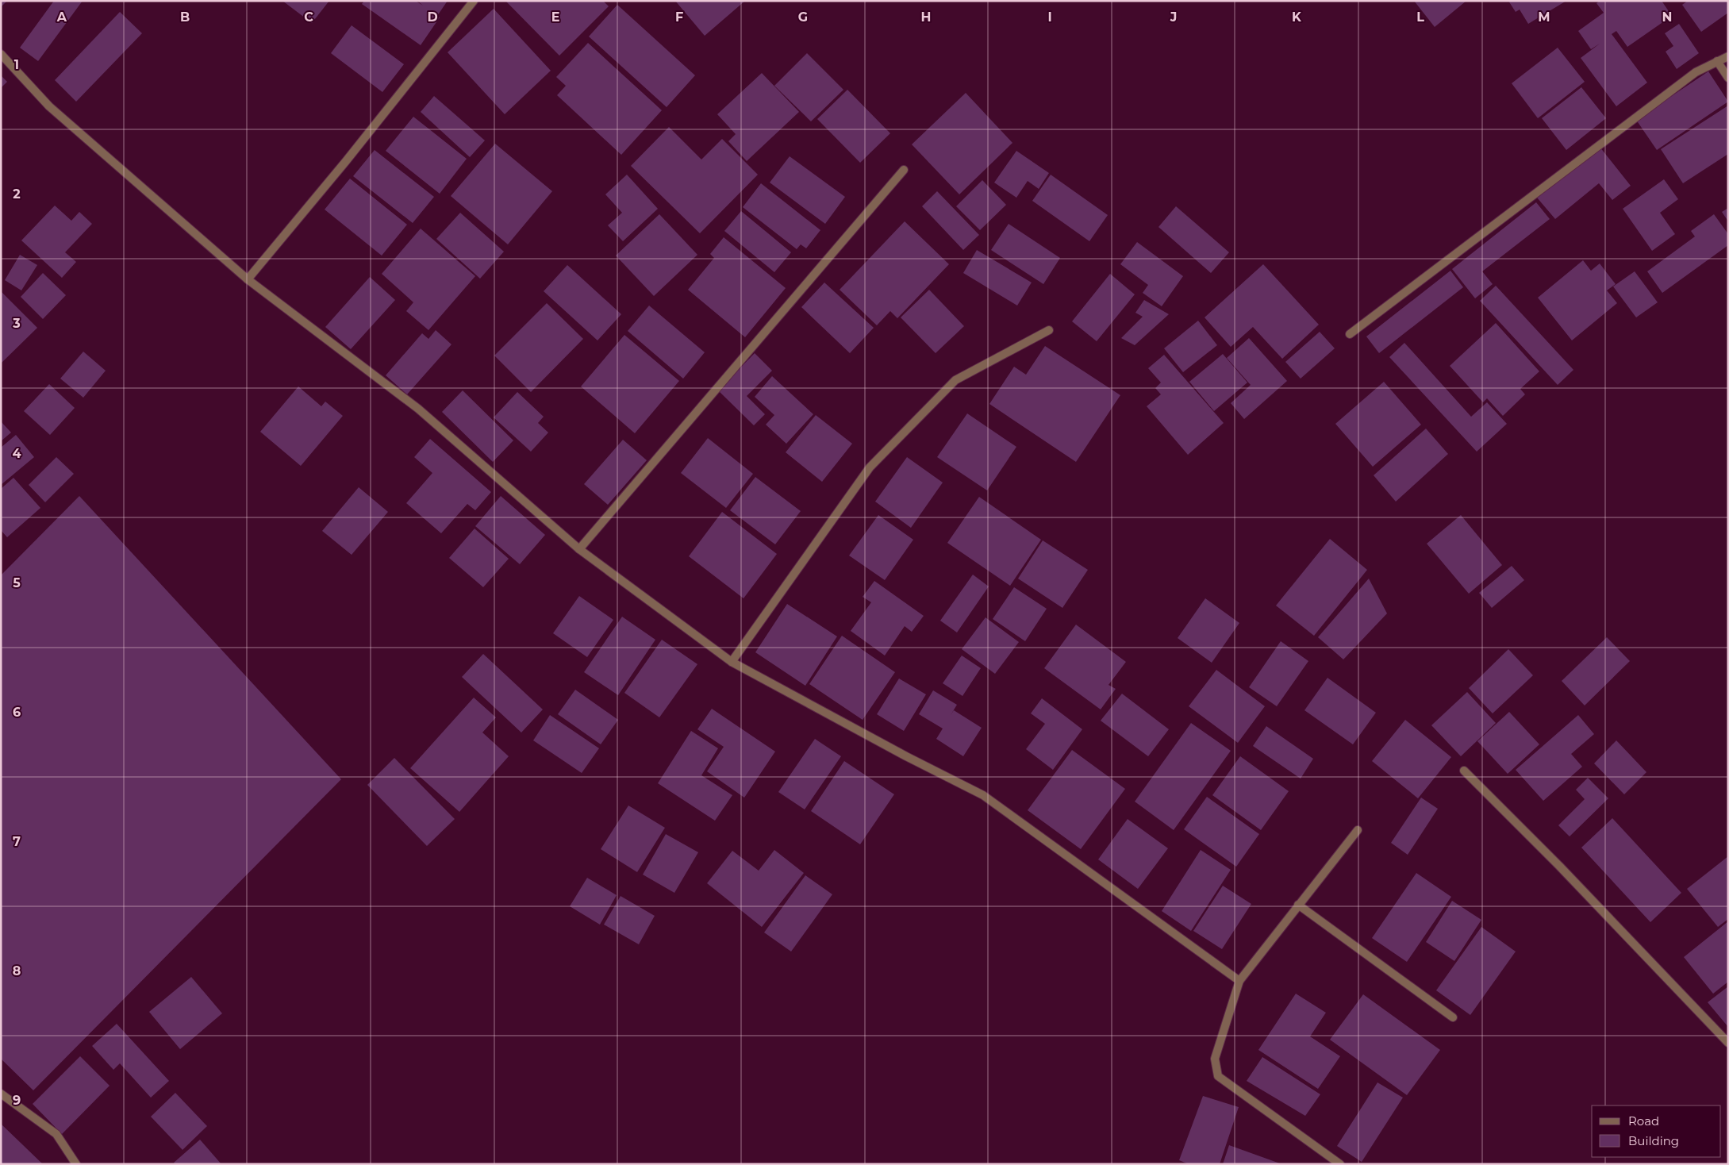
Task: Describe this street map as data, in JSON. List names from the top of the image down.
{
  "legend": ["Road", "Building"],
  "grid": {
    "columns": [
      "A",
      "B",
      "C",
      "D",
      "E",
      "F",
      "G",
      "H",
      "I",
      "J",
      "K",
      "L",
      "M",
      "N"
    ],
    "rows": [
      "1",
      "2",
      "3",
      "4",
      "5",
      "6",
      "7",
      "8",
      "9"
    ]
  }
}
